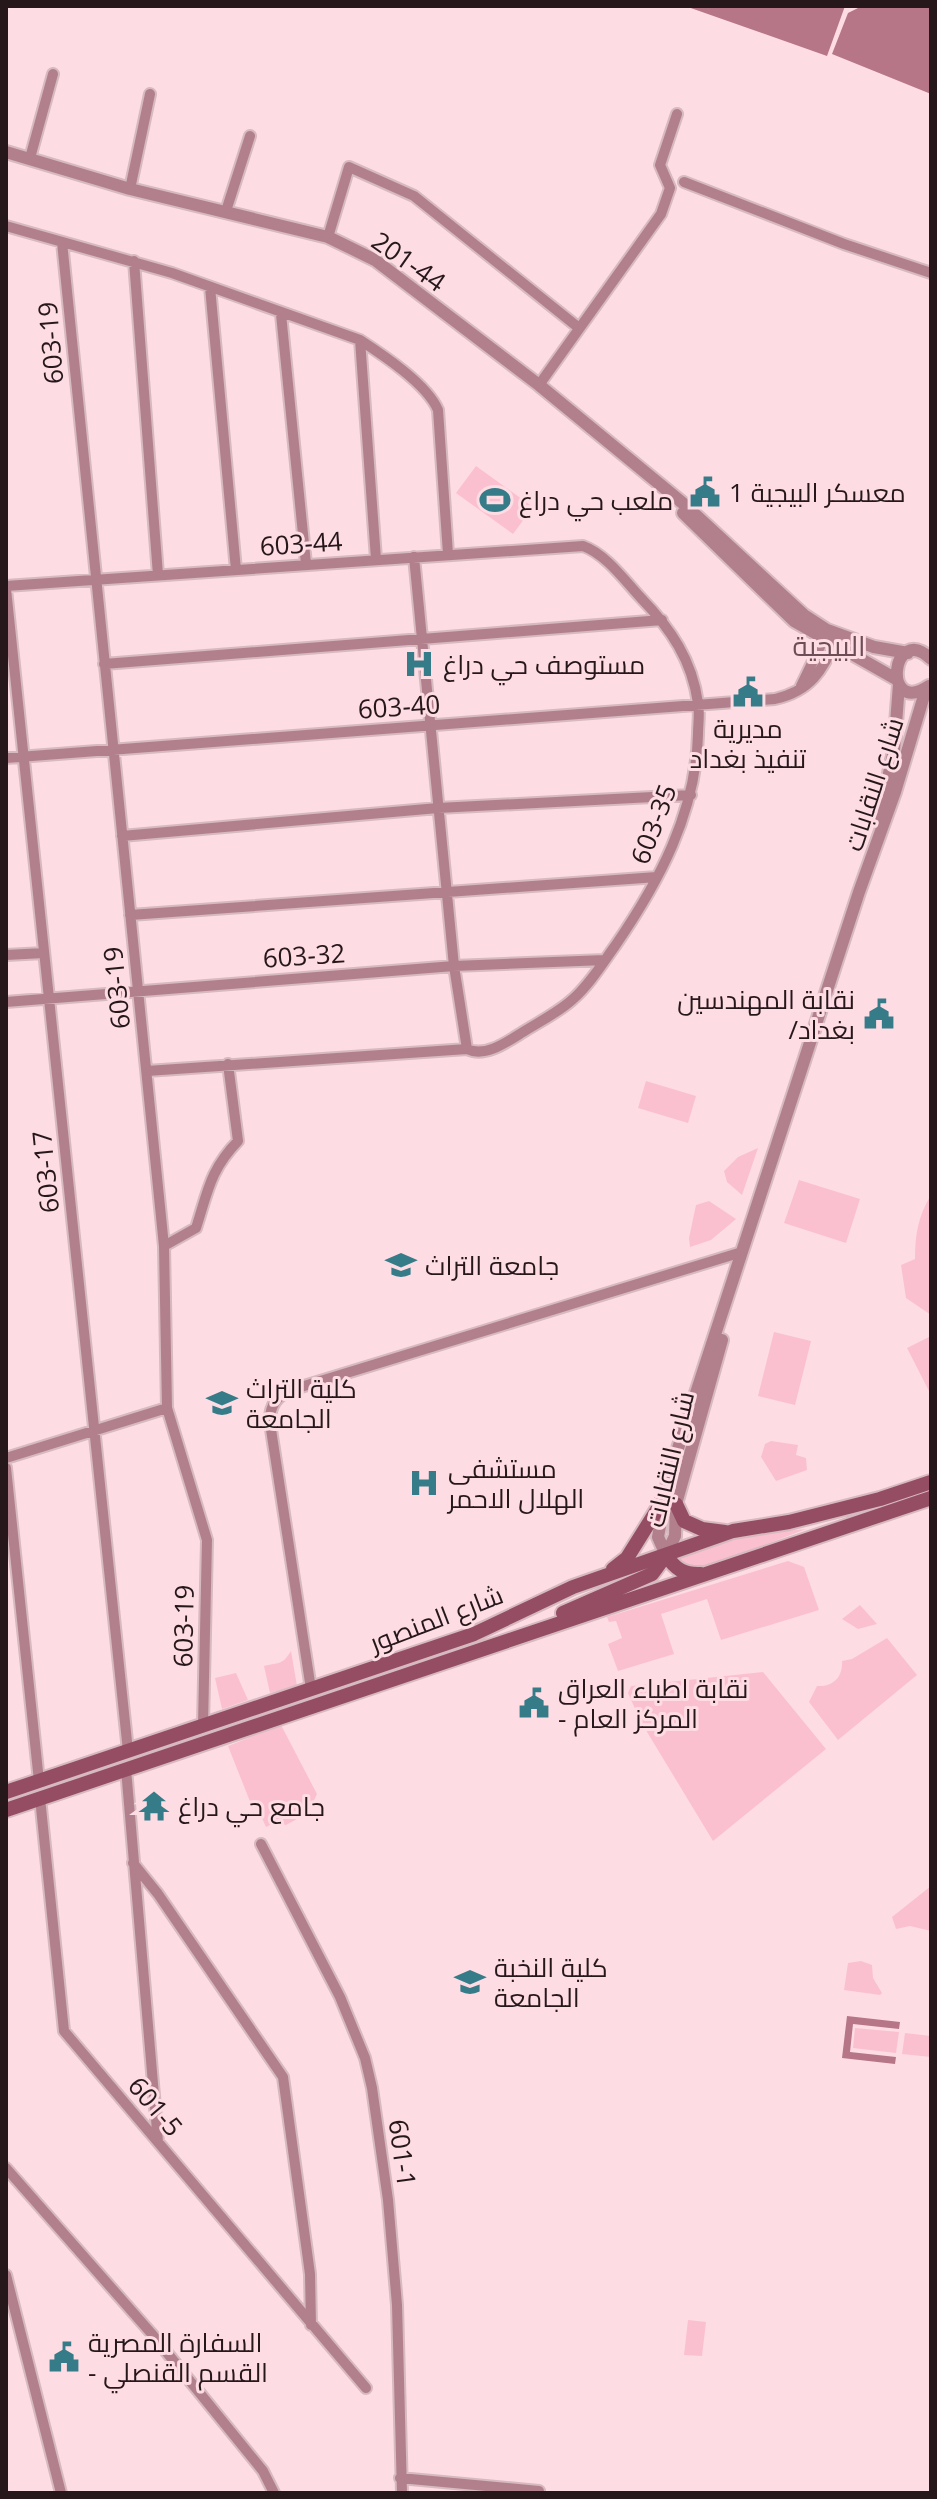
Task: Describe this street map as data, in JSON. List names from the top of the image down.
{
  "streets": {
    "main road": ["شارع المنصور"],
    "street": [
      "201-44",
      "603-19",
      "603-44",
      "603-40",
      "شارع النقابات",
      "603-35",
      "603-32",
      "603-17",
      "601-5",
      "601-1"
    ]
  },
  "crossings": [
    ["201-44", "603-40"],
    ["201-44", "شارع النقابات"],
    ["603-19", "603-44"],
    ["603-19", "603-40"],
    ["603-19", "603-35"],
    ["603-19", "603-32"],
    ["603-19", "شارع المنصور"],
    ["603-44", "603-35"],
    ["603-44", "603-17"],
    ["603-40", "603-35"],
    ["603-40", "603-17"],
    ["شارع النقابات", "شارع المنصور"],
    ["603-35", "603-32"],
    ["603-32", "603-17"],
    ["603-17", "شارع المنصور"],
    ["شارع المنصور", "601-5"]
  ],
  "districts": ["البيجية"],
  "places": {
    "public building": [
      "معسكر البيجية 1",
      "مديرية تنفيذ بغداد",
      "نقابة المهندسين /بغداد",
      "نقابة اطباء العراق - المركز العام",
      "السفارة المصرية - القسم القنصلي"
    ],
    "sports": ["ملعب حي دراغ"],
    "hospital": ["مستوصف حي دراغ", "مستشفى الهلال الاحمر"],
    "school or university": ["جامعة التراث", "كلية التراث الجامعة", "كلية النخبة الجامعة"],
    "temple": ["جامع حي دراغ"]
  }
}
